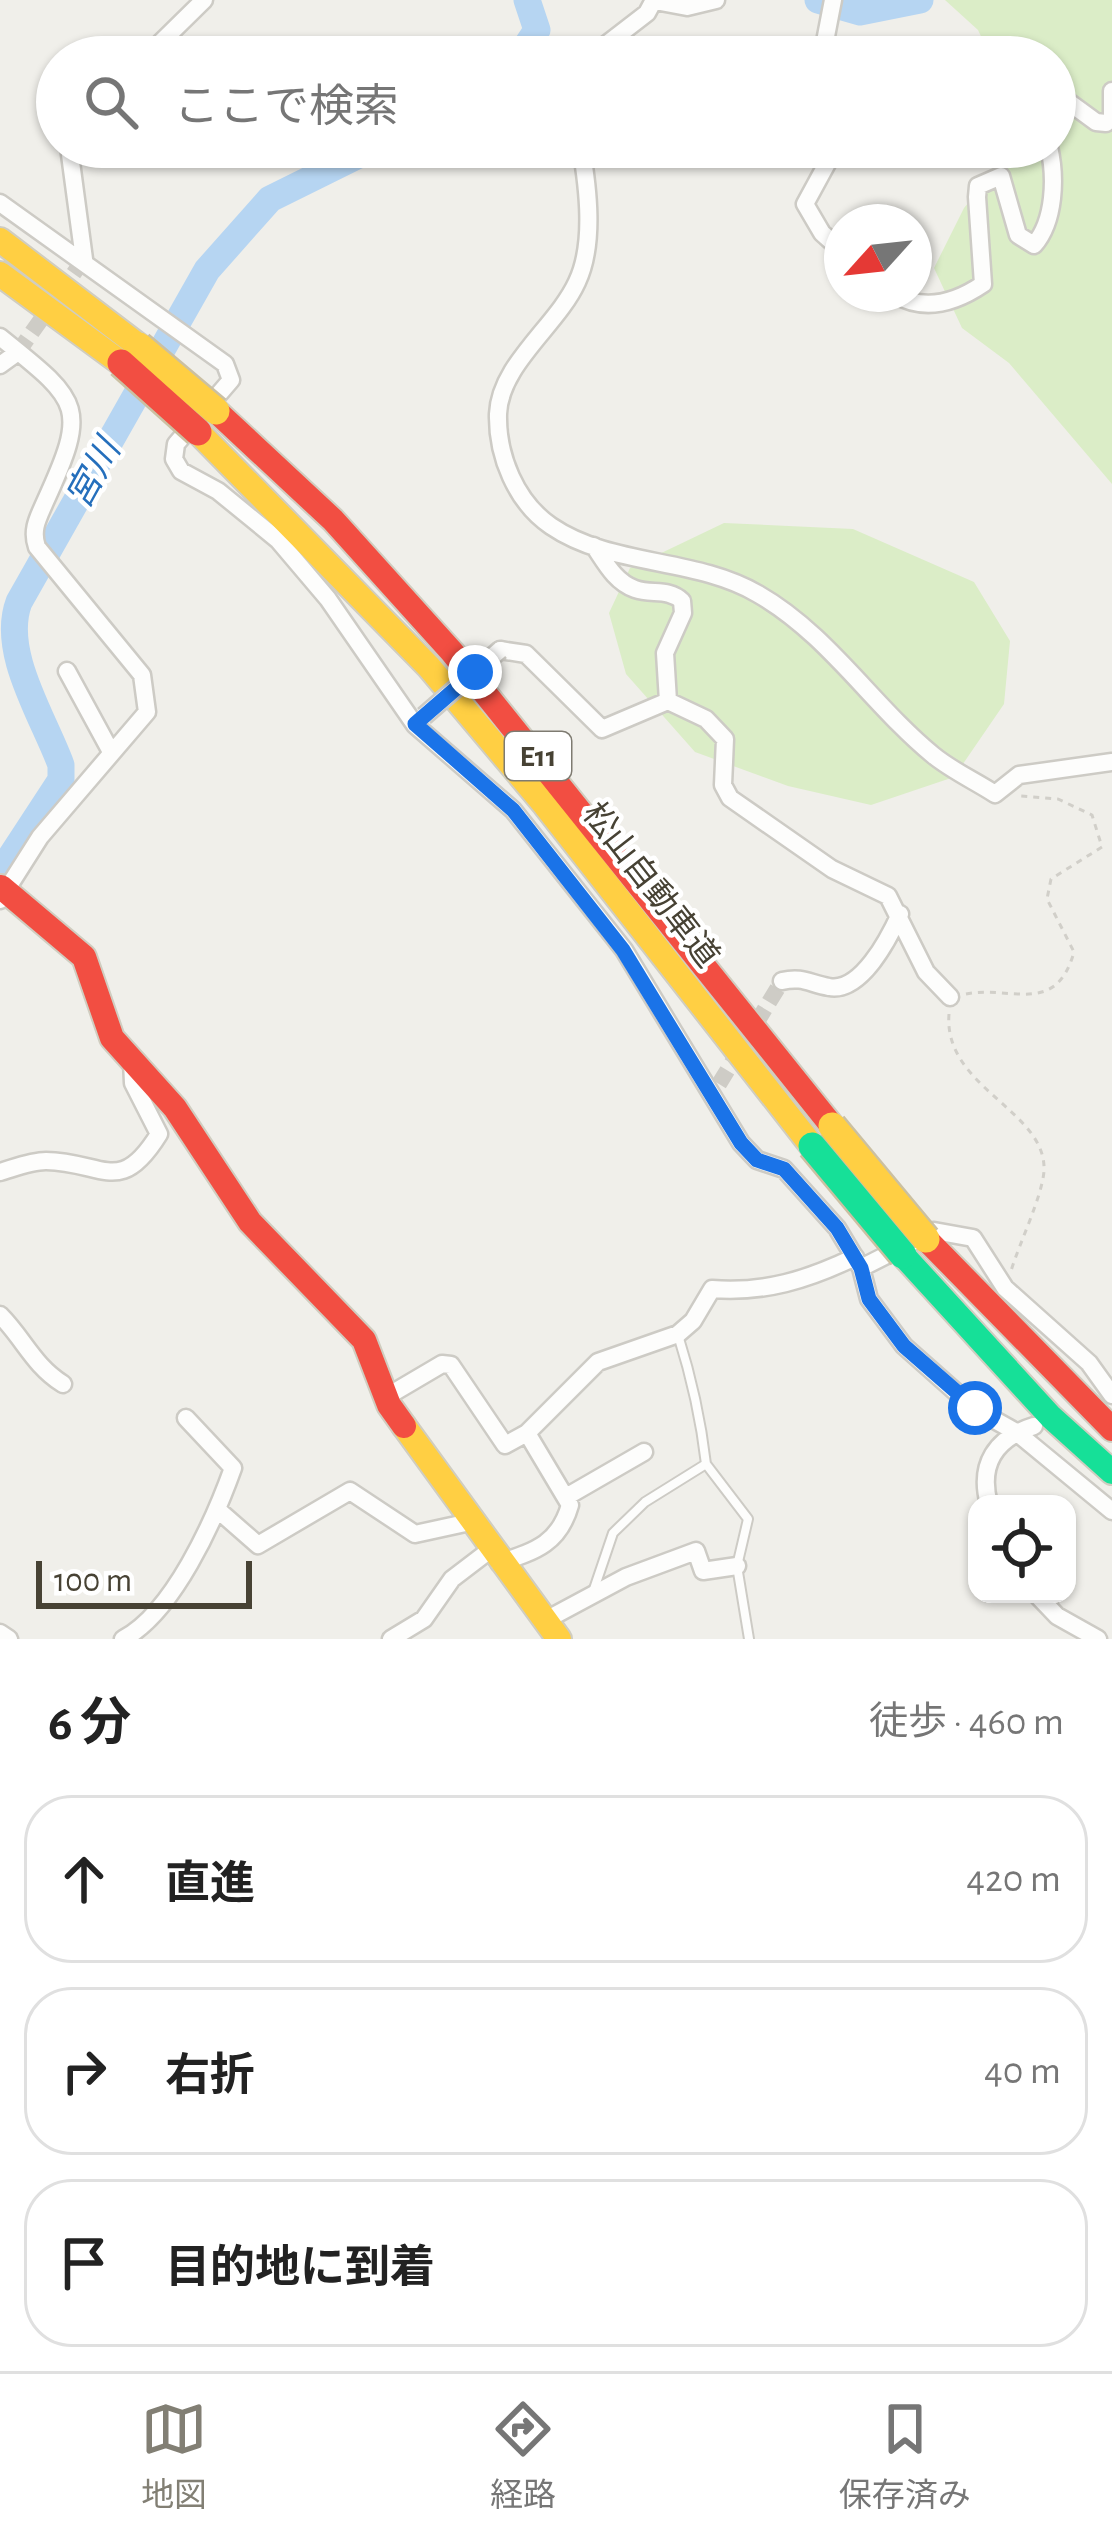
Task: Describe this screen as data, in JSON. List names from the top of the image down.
{
  "streets": {
    "main road": ["E11", "松山自動車道"]
  },
  "water": ["宮川"],
  "scale_bar": "100 m",
  "north": "bottom left",
  "page": {
    "search": "ここで検索",
    "scale": "100 m",
    "heading": ["6 分", "徒歩 · 460 m"],
    "list": [
      ["直進", "420 m"],
      ["右折", "40 m"],
      "目的地に到着"
    ],
    "nav": ["地図", "経路", "保存済み"]
  }
}
